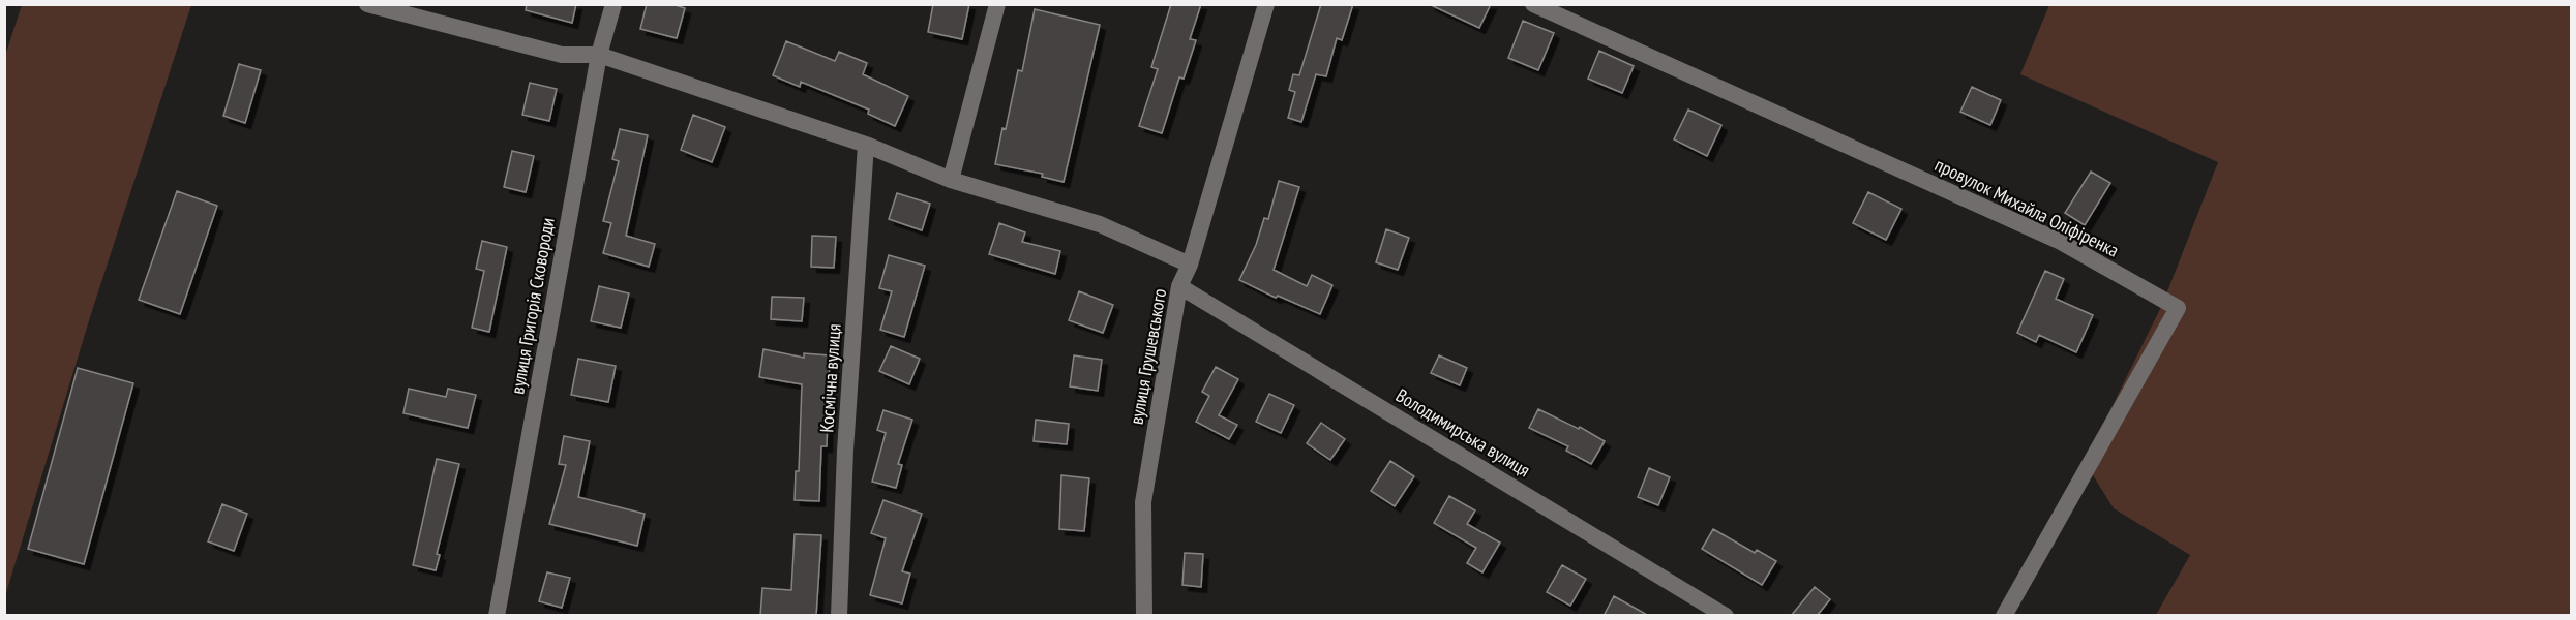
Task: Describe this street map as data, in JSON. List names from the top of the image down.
{
  "streets": {
    "street": [
      "провулок Михайла Оліфіренка",
      "вулиця Григорія Сковороди",
      "вулиця Грушевського",
      "Космічна вулиця",
      "Володимирська вулиця"
    ]
  },
  "crossings": [
    ["вулиця Грушевського", "Володимирська вулиця"]
  ]
}
